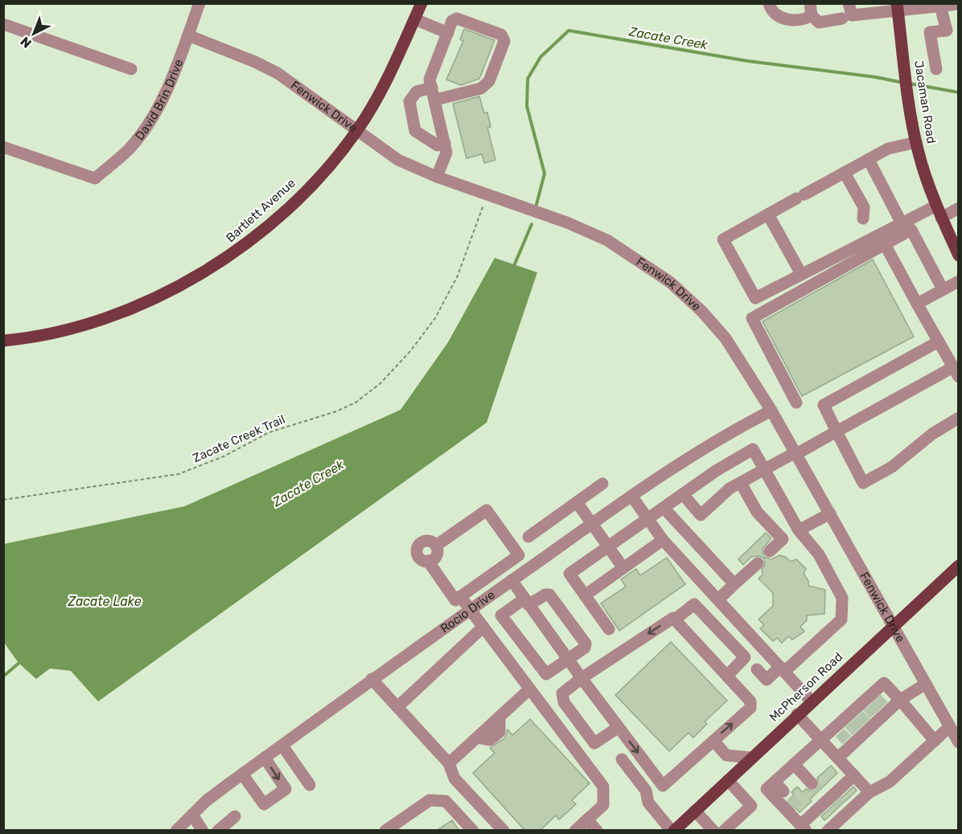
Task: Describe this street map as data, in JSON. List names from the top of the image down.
{
  "streets": {
    "main road": ["Jacaman Road", "Bartlett Avenue", "McPherson Road"],
    "street": ["David Brin Drive", "Fenwick Drive", "Rocio Drive"],
    "path": ["Zacate Creek Trail"]
  },
  "crossings": [
    ["David Brin Drive", "Fenwick Drive"],
    ["Fenwick Drive", "Bartlett Avenue"],
    ["Fenwick Drive", "Rocio Drive"],
    ["Fenwick Drive", "McPherson Road"]
  ],
  "water": ["Zacate Creek", "Zacate Lake"],
  "north": "bottom left"
}
